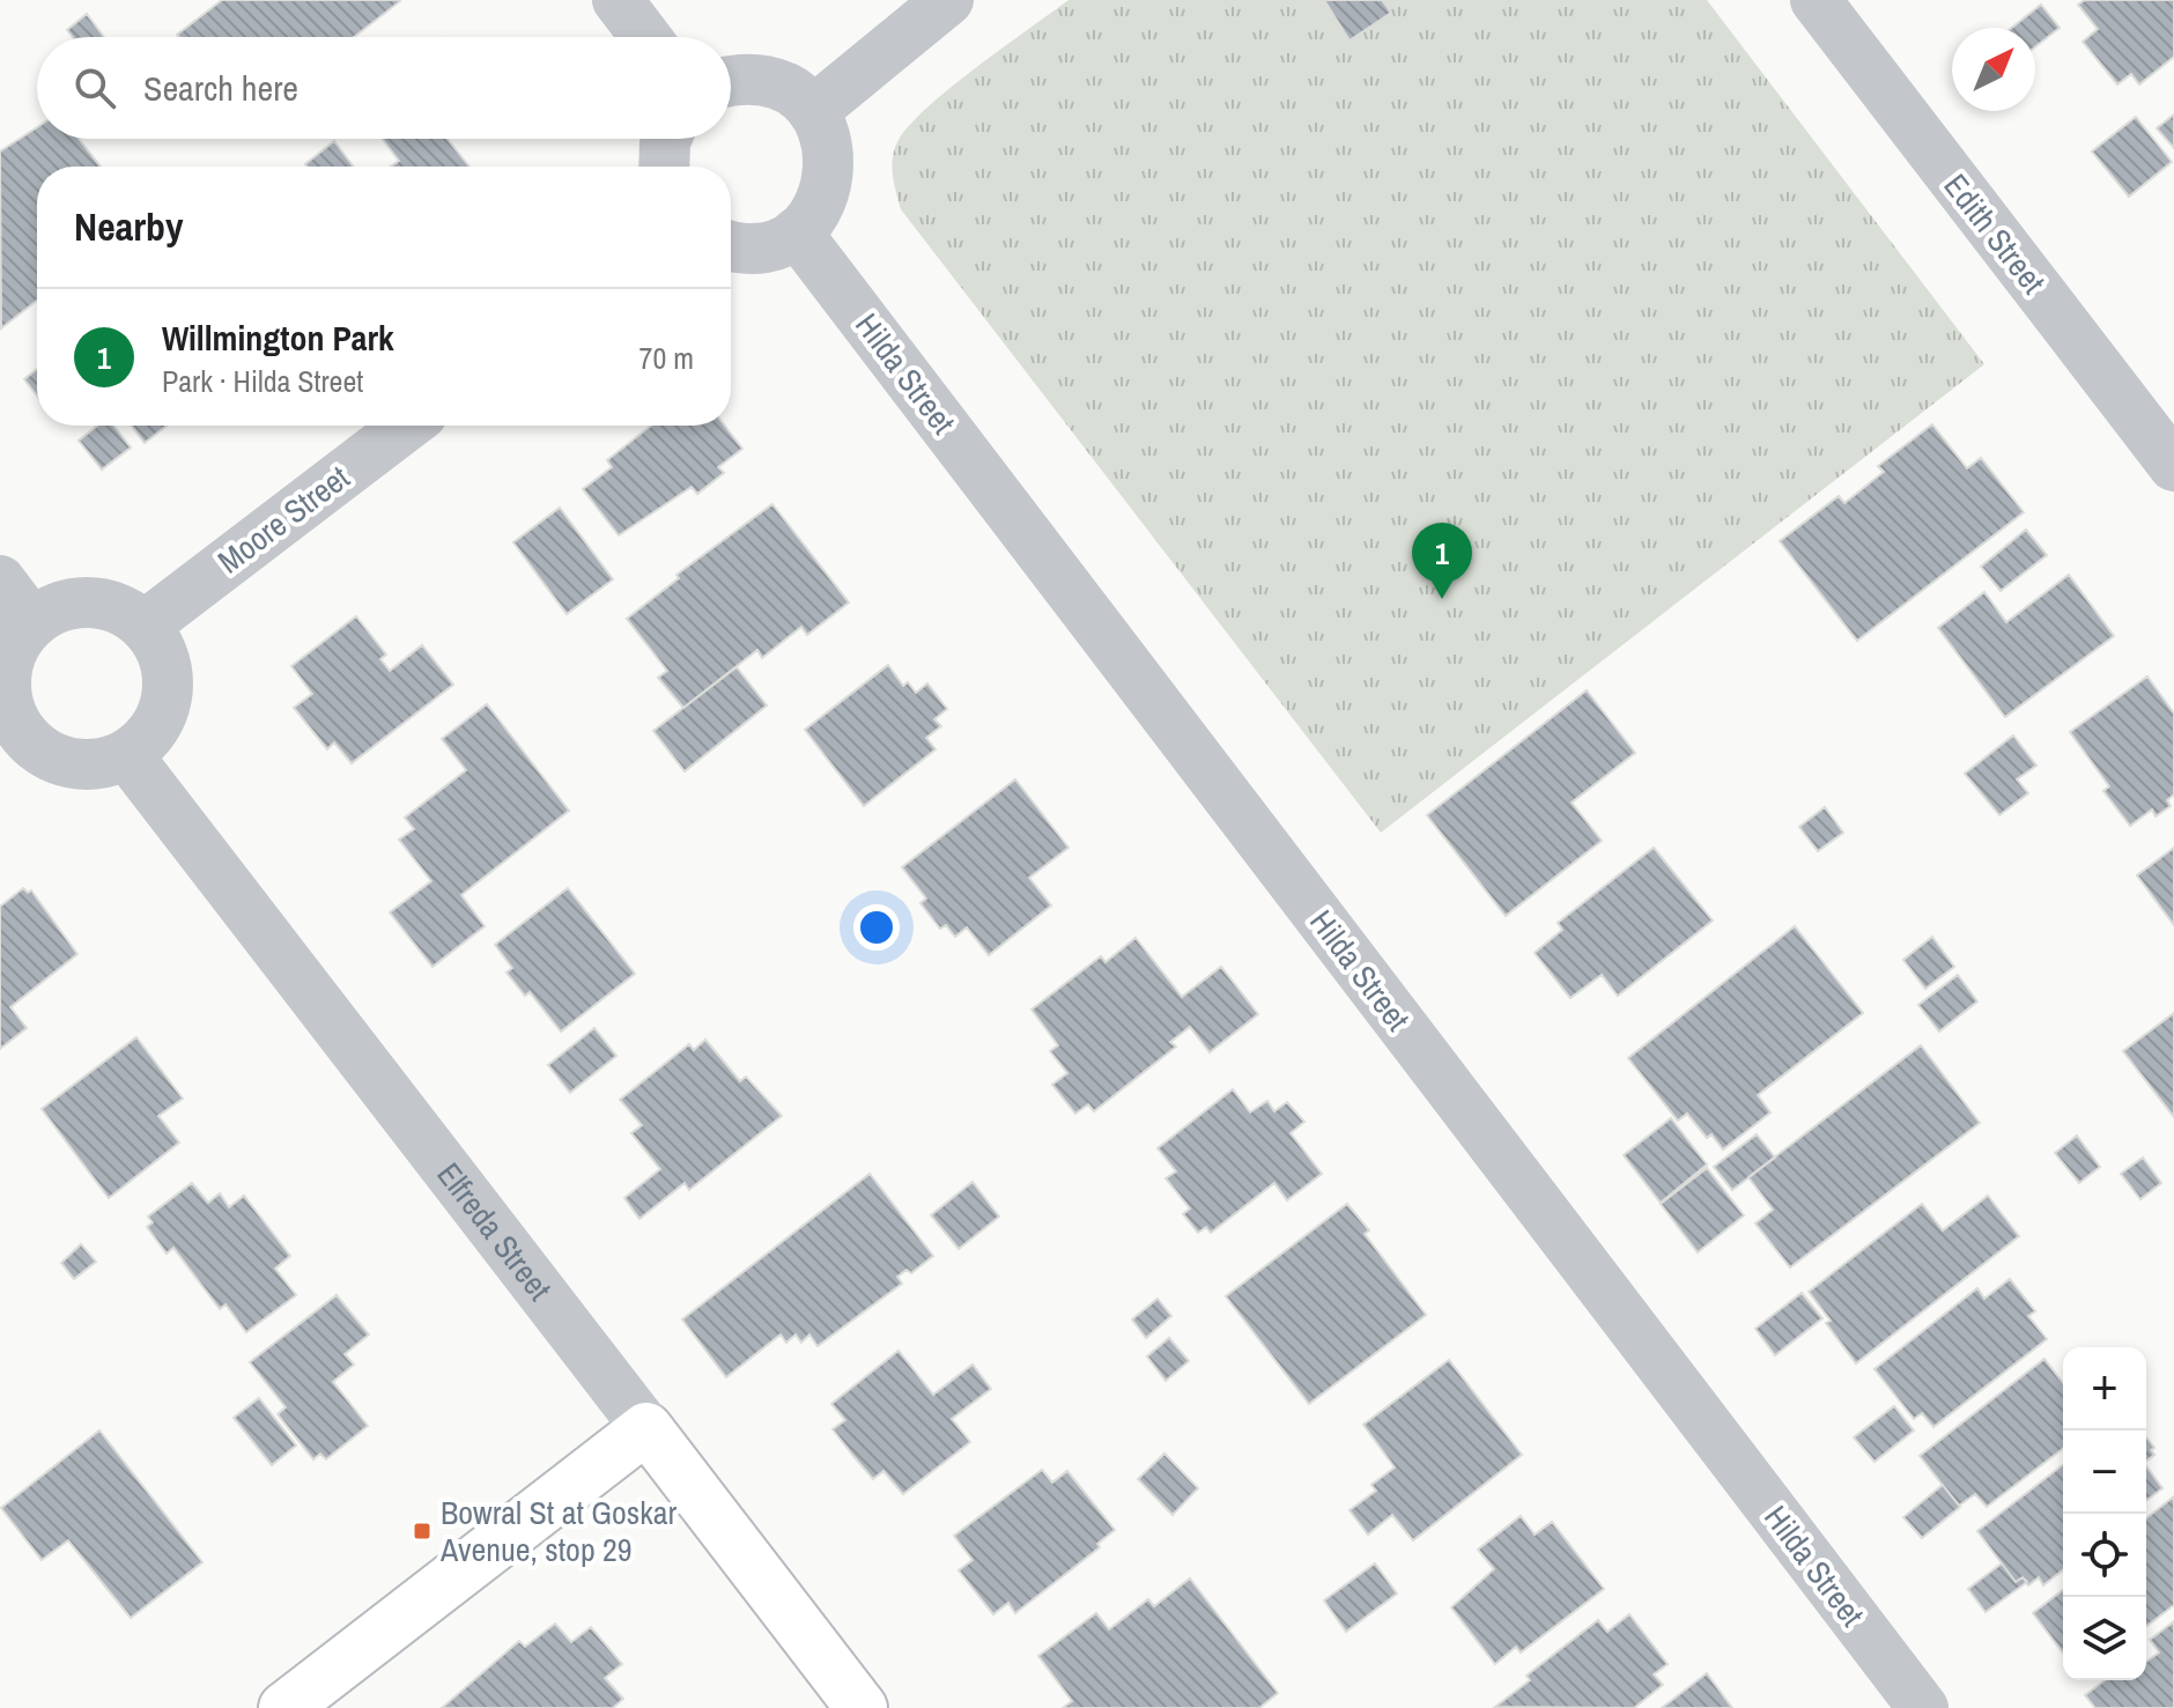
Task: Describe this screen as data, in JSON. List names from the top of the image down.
{
  "streets": {
    "street": [
      "Edith Street",
      "Hilda Street",
      "Moore Street",
      "Elfreda Street"
    ]
  },
  "crossings": [
    ["Moore Street", "Elfreda Street"]
  ],
  "places": {
    "transit": ["Bowral St at Goskar Avenue, stop 29"]
  },
  "north": "top right",
  "page": {
    "search": "Search here",
    "heading": "Nearby",
    "list": [
      {
        "mark": "1",
        "name": "Willmington Park",
        "note": "Park · Hilda Street",
        "value": "70 m"
      }
    ],
    "pins": "1",
    "map_buttons": ["+", "−"]
  }
}
